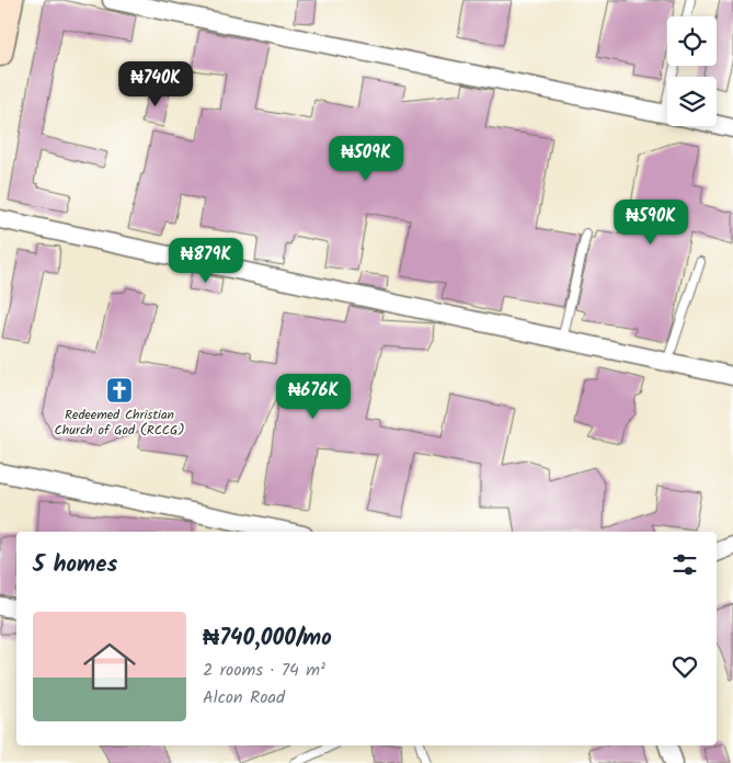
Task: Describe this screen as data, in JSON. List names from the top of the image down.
{
  "places": {
    "church": ["Redeemed Christian Church of God (RCCG)"]
  },
  "page": {
    "price": [
      "₦740K",
      "₦509K",
      "₦590K",
      "₦879K",
      "₦676K"
    ],
    "heading": "5 homes",
    "list": [
      {
        "name": "₦740,000/mo",
        "note": "2 rooms · 74 m² · Alcon Road"
      }
    ]
  }
}
